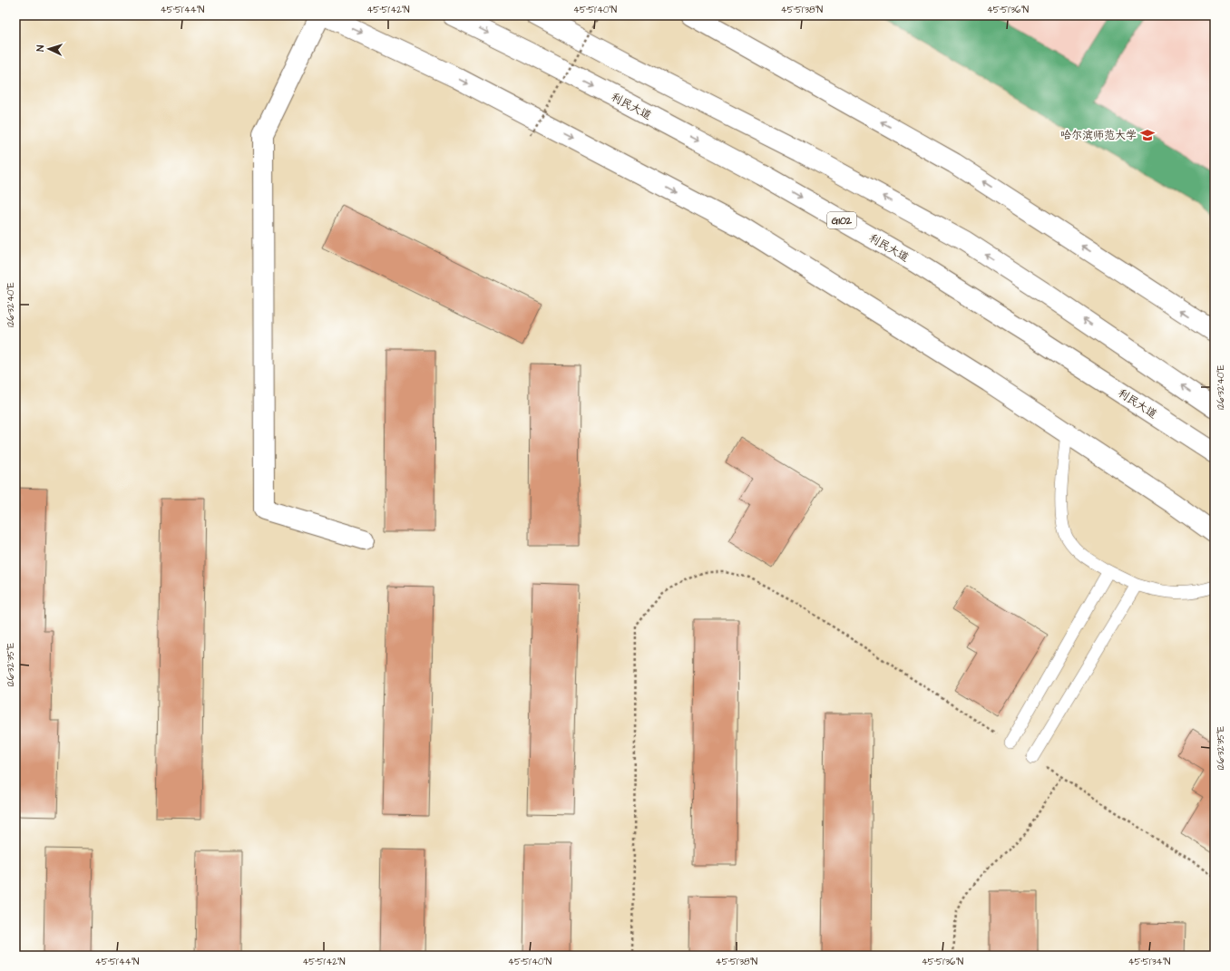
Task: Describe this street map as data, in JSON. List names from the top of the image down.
{
  "streets": {
    "main road": ["利民大道", "G102"]
  },
  "places": {
    "school or university": ["哈尔滨师范大学"]
  },
  "north": "left",
  "coordinates": [
    "45°51'44\"N",
    "45°51'42\"N",
    "45°51'40\"N",
    "45°51'38\"N",
    "45°51'36\"N",
    "126°32'40\"E",
    "126°32'35\"E",
    "45°51'34\"N"
  ]
}
